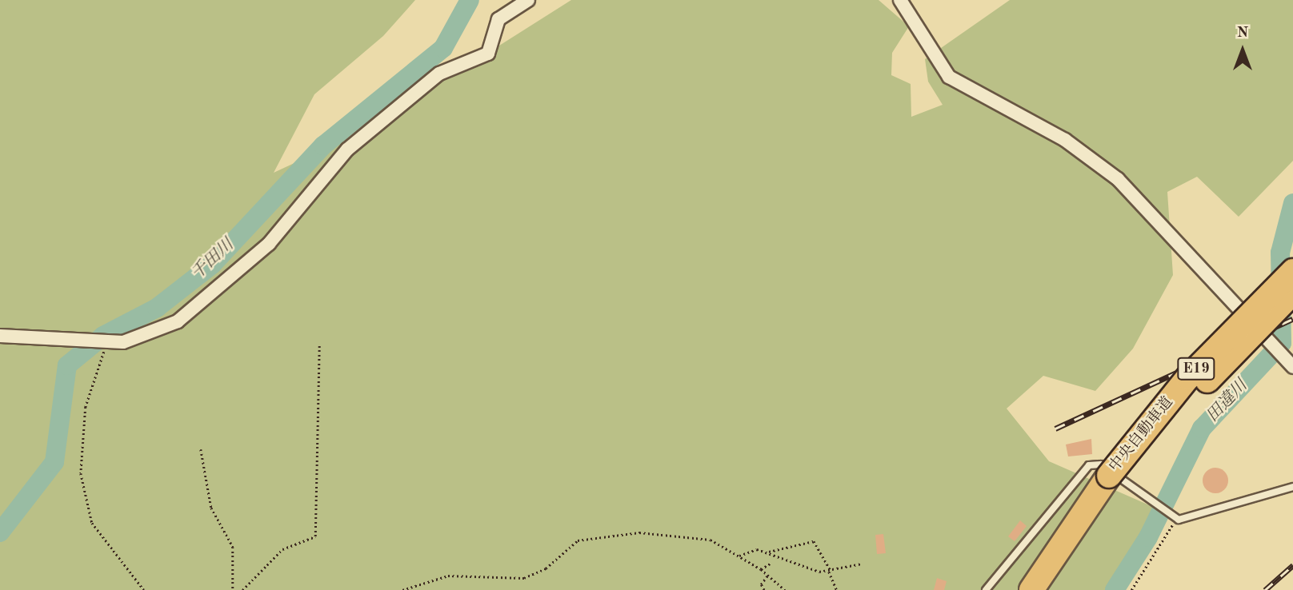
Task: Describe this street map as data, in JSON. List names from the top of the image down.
{
  "streets": {
    "highway": ["E19", "中央自動車道"]
  },
  "water": ["千田川", "田違川"],
  "north": "top"
}
